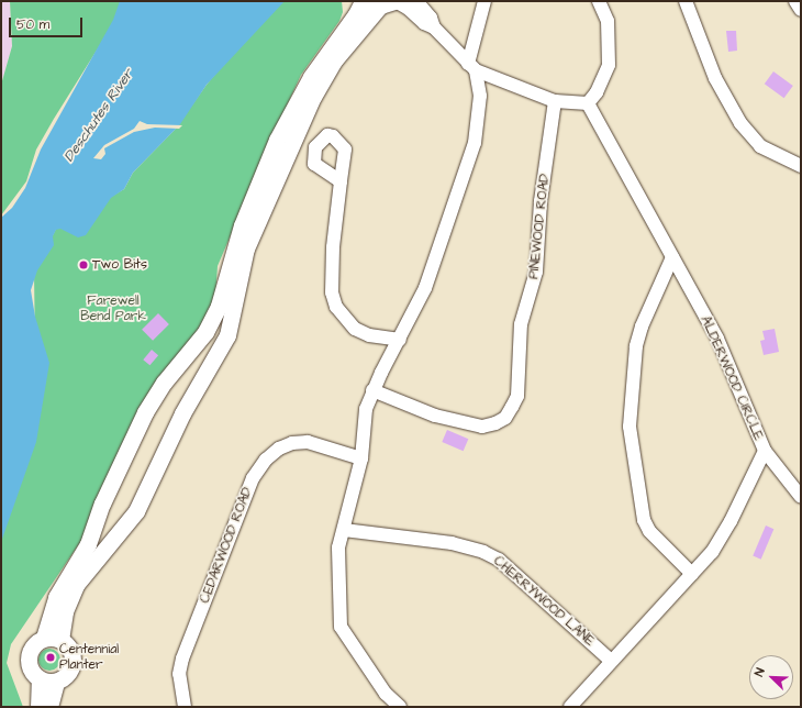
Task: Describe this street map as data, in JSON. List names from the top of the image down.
{
  "streets": {
    "street": [
      "PINEWOOD ROAD",
      "ALDERWOOD CIRCLE",
      "CEDARWOOD ROAD",
      "CHERRYWOOD LANE"
    ]
  },
  "crossings": [
    ["ALDERWOOD CIRCLE", "CHERRYWOOD LANE"]
  ],
  "water": ["Deschutes River"],
  "parks": ["Farewell Bend Park"],
  "places": ["Two Bits", "Centennial Planter"],
  "scale_bar": "50 m",
  "north": "top left"
}
